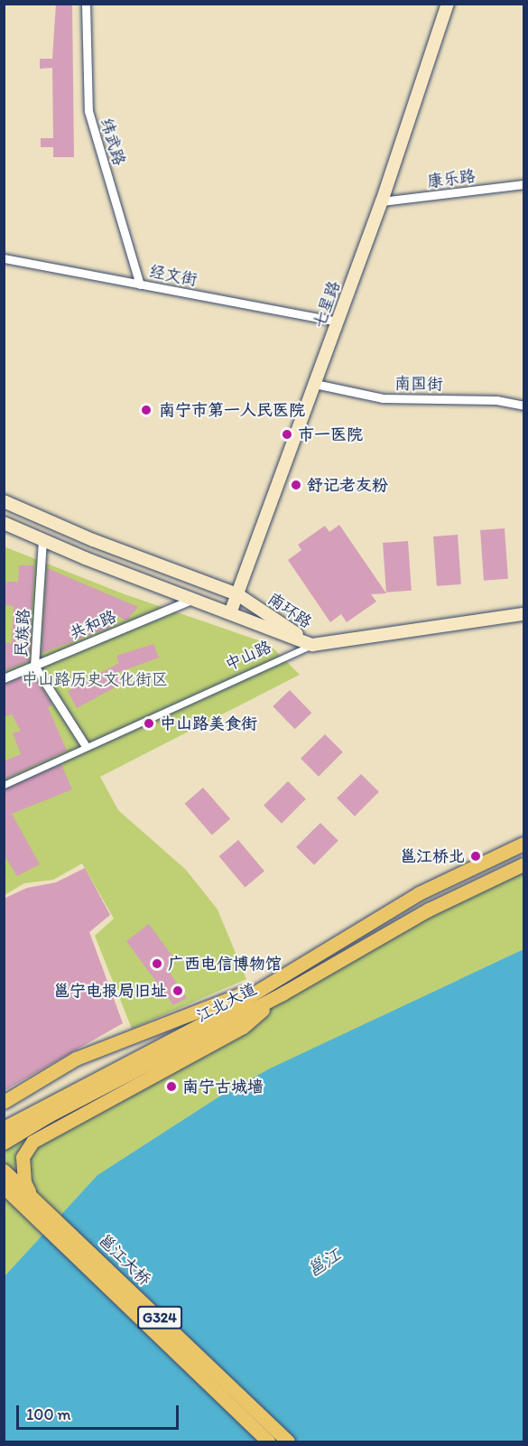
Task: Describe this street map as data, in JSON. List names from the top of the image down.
{
  "streets": {
    "main road": [
      "七星路",
      "南环路",
      "中山路",
      "江北大道",
      "邕江大桥",
      "G324"
    ],
    "street": [
      "纬武路",
      "康乐路",
      "经文街",
      "南国街",
      "共和路",
      "民族路"
    ]
  },
  "crossings": [
    ["纬武路", "经文街"],
    ["康乐路", "七星路"],
    ["经文街", "七星路"],
    ["七星路", "南国街"],
    ["七星路", "南环路"],
    ["南环路", "共和路"],
    ["南环路", "民族路"],
    ["南环路", "中山路"],
    ["共和路", "民族路"],
    ["民族路", "中山路"],
    ["邕江大桥", "G324"]
  ],
  "water": ["邕江"],
  "parks": ["中山路历史文化街区"],
  "places": [
    "南宁市第一人民医院",
    "市一医院",
    "舒记老友粉",
    "中山路美食街",
    "邕江桥北",
    "广西电信博物馆",
    "邕宁电报局旧址",
    "南宁古城墙"
  ],
  "scale_bar": "100 m"
}
